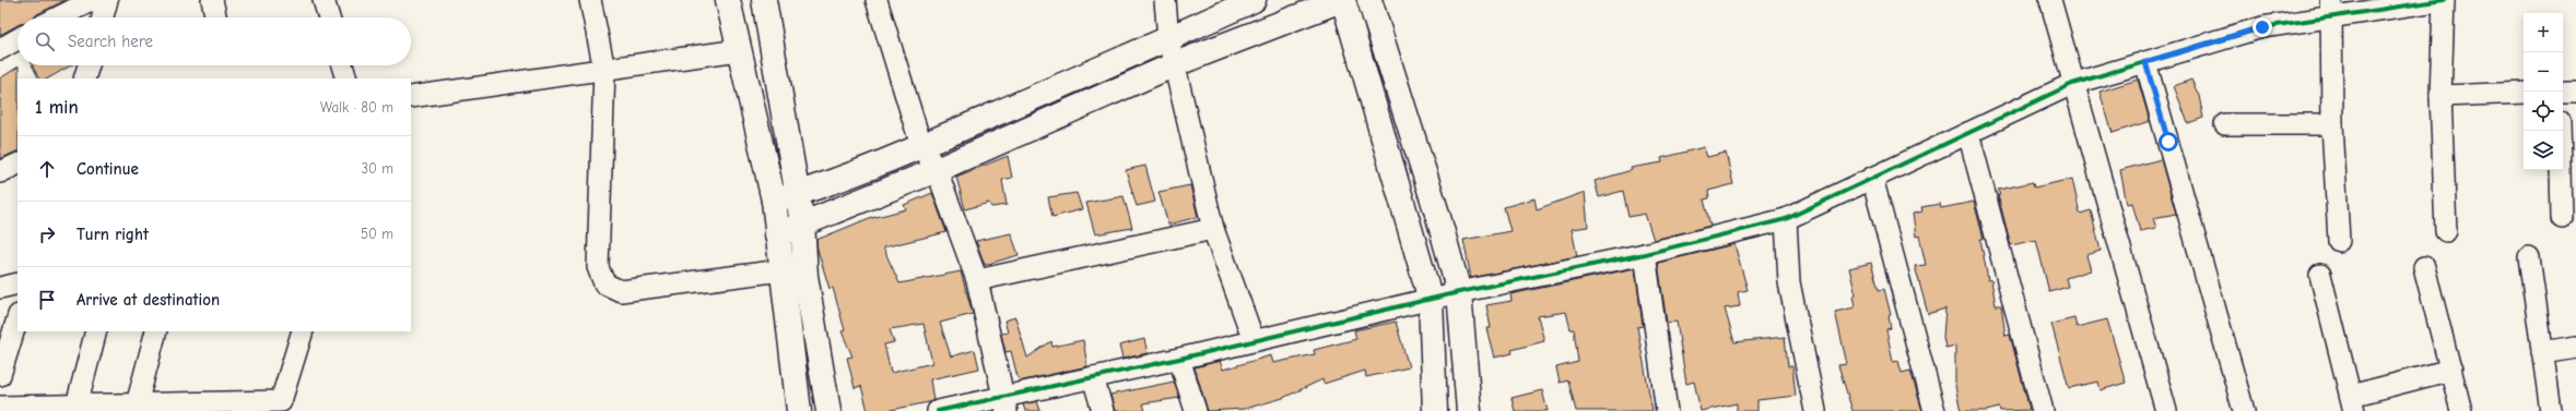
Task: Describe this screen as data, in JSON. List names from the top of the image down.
{
  "page": {
    "map_buttons": ["+", "−"],
    "search": "Search here",
    "heading": ["1 min", "Walk · 80 m"],
    "list": [
      ["Continue", "30 m"],
      ["Turn right", "50 m"],
      "Arrive at destination"
    ]
  }
}
